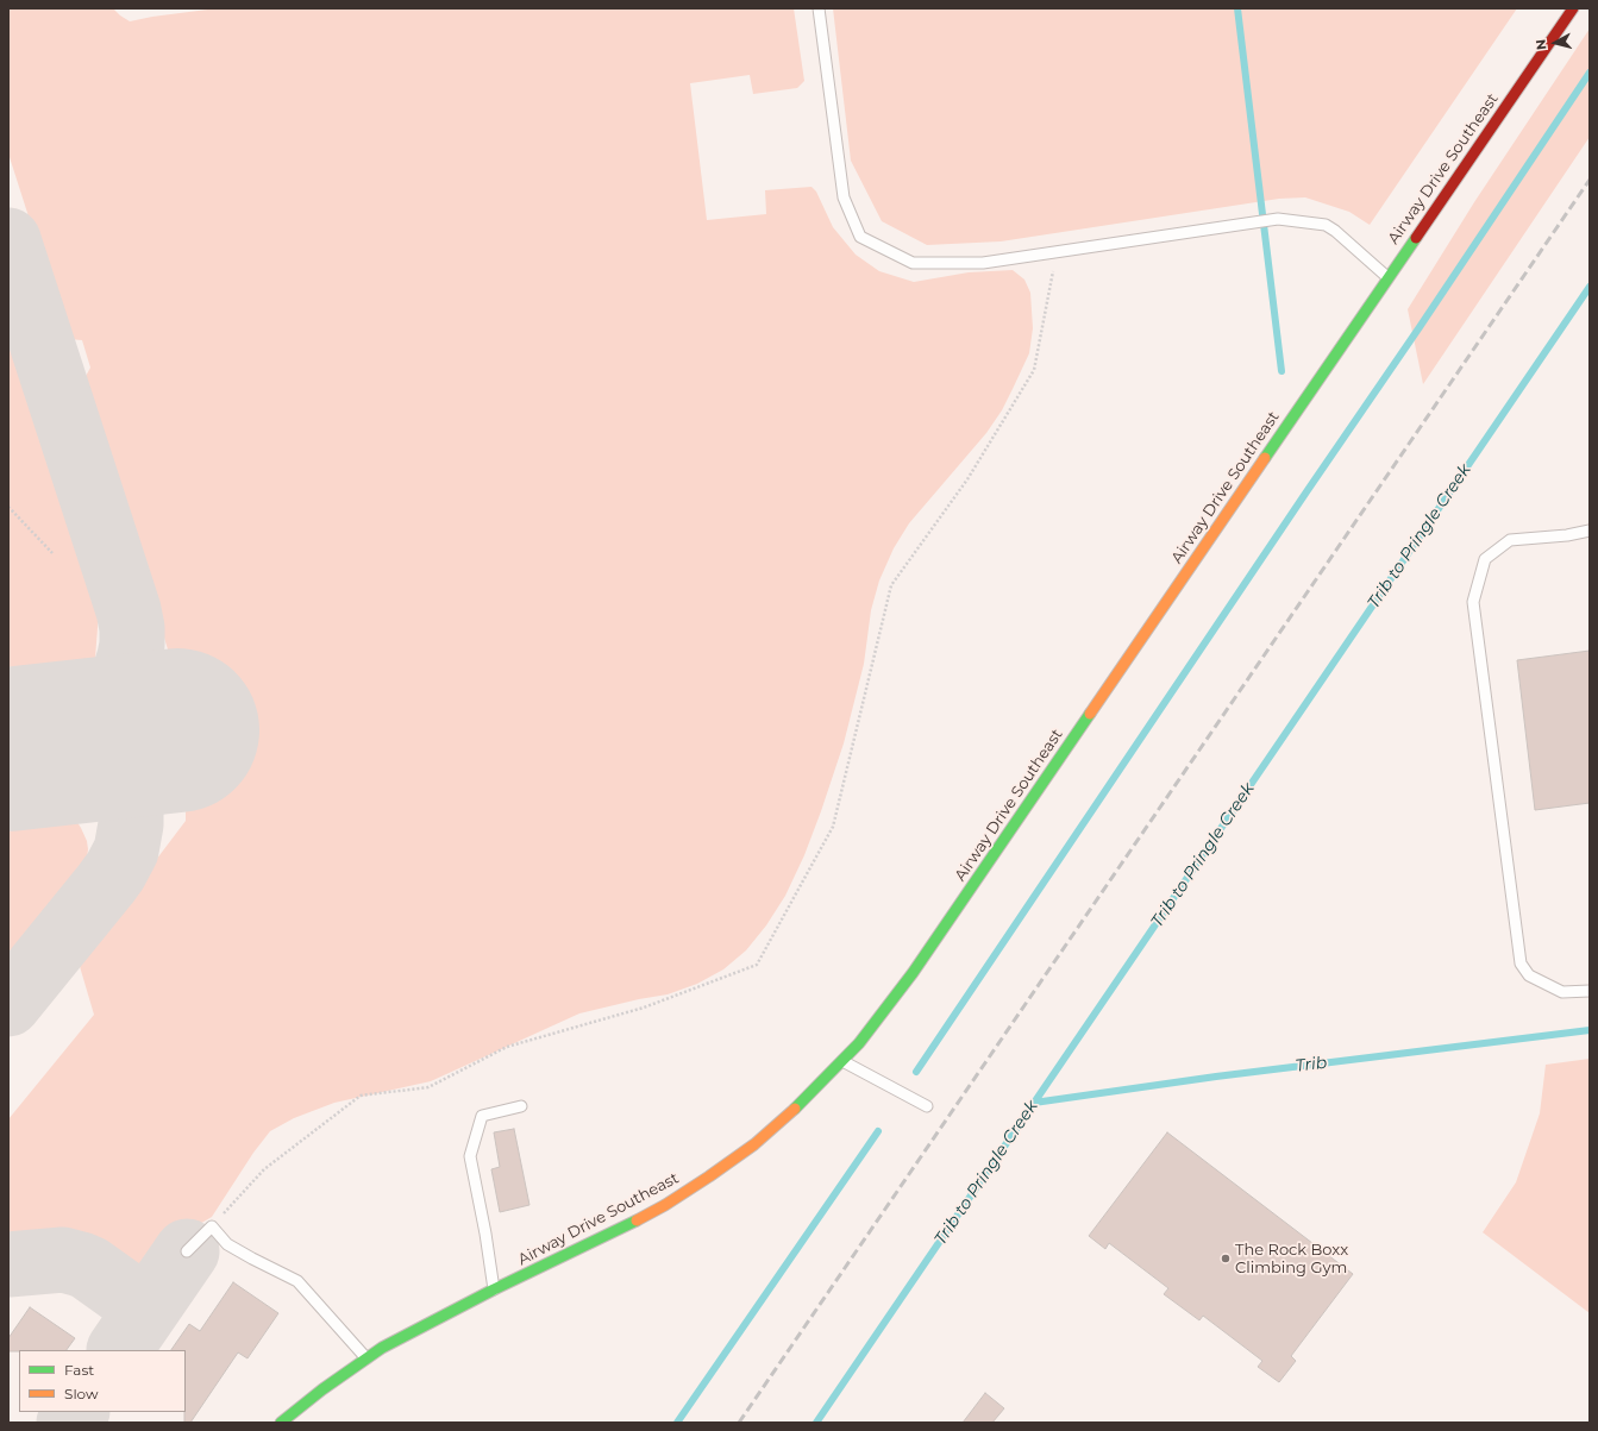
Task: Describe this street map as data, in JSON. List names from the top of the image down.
{
  "streets": {
    "street": ["Airway Drive Southeast"]
  },
  "water": ["Trib to Pringle Creek", "Trib"],
  "places": ["The Rock Boxx Climbing Gym"],
  "legend": ["Fast", "Slow"],
  "north": "left"
}
